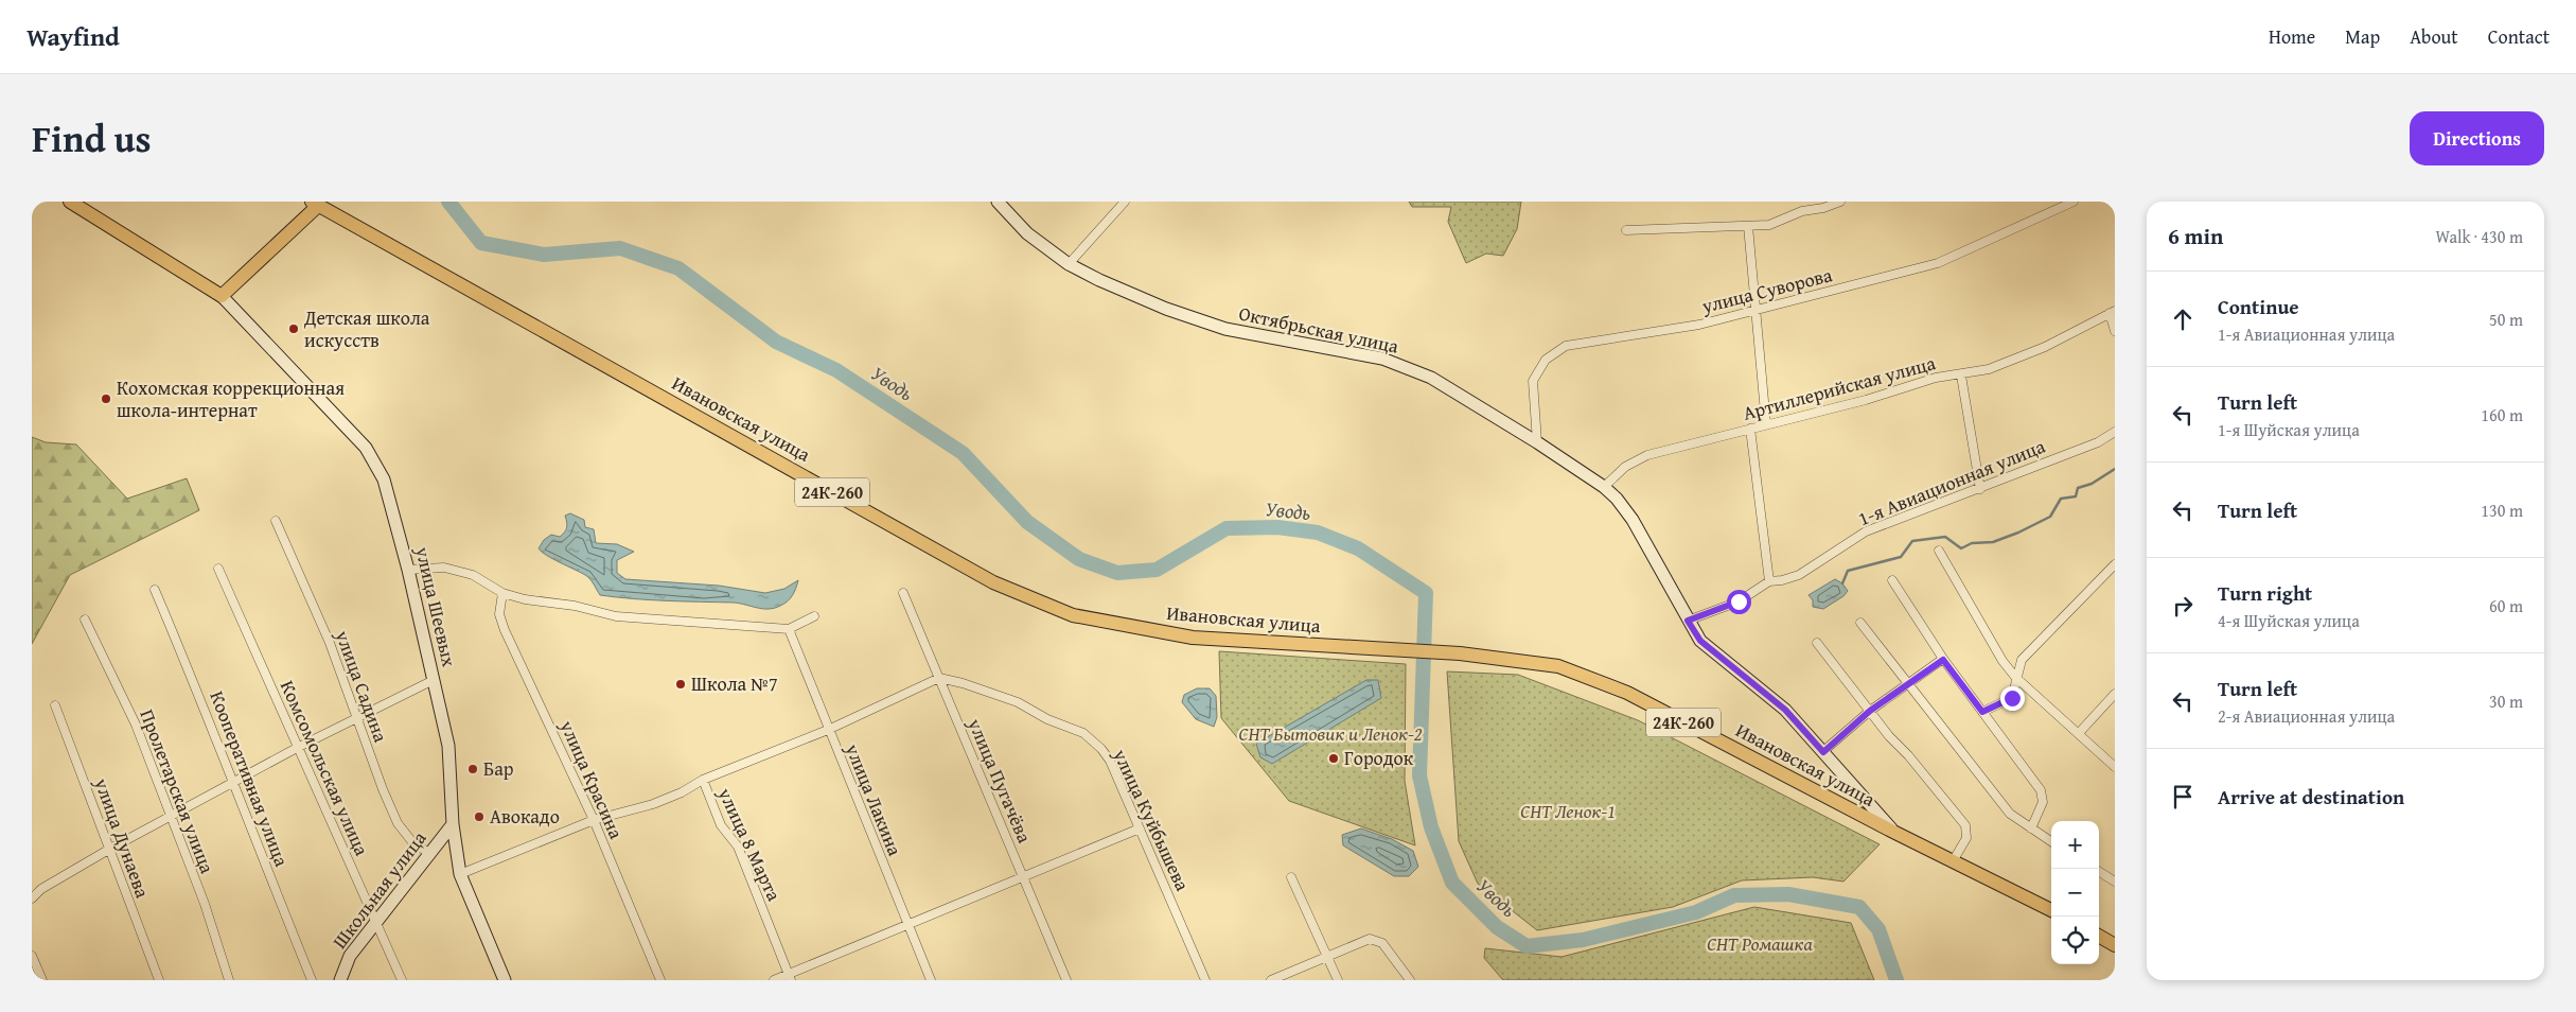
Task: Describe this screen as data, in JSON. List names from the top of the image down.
{
  "streets": {
    "main road": ["Ивановская улица", "24К-260"],
    "street": [
      "улица Суворова",
      "Октябрьская улица",
      "Артиллерийская улица",
      "1-я Авиационная улица",
      "улица Шеевых",
      "улица Садина",
      "Комсомольская улица",
      "Кооперативная улица",
      "улица Красина",
      "улица Пугачёва",
      "Пролетарская улица",
      "улица Лакина",
      "улица Куйбышева",
      "улица Дунаева",
      "улица 8 Марта",
      "Школьная улица"
    ]
  },
  "crossings": [
    ["улица Суворова", "Октябрьская улица"],
    ["Октябрьская улица", "Артиллерийская улица"],
    ["Октябрьская улица", "Ивановская улица"],
    ["Октябрьская улица", "1-я Авиационная улица"],
    ["Октябрьская улица", "24К-260"],
    ["Ивановская улица", "24К-260"],
    ["улица Шеевых", "Школьная улица"],
    ["улица Садина", "Школьная улица"],
    ["Комсомольская улица", "Школьная улица"],
    ["улица Пугачёва", "улица Куйбышева"]
  ],
  "water": ["Уводь"],
  "parks": ["СНТ Бытовик и Ленок-2", "СНТ Ленок-1", "СНТ Ромашка"],
  "places": [
    "Детская школа искусств",
    "Кохомская коррекционная школа-интернат",
    "Школа №7",
    "Городок",
    "Бар",
    "Авокадо"
  ],
  "page": {
    "header": "Wayfind",
    "nav": [
      "Home",
      "Map",
      "About",
      "Contact"
    ],
    "title": "Find us",
    "buttons": "Directions",
    "heading": ["6 min", "Walk · 430 m"],
    "list": [
      ["Continue", "1-я Авиационная улица", "50 m"],
      ["Turn left", "1-я Шуйская улица", "160 m"],
      ["Turn left", "130 m"],
      ["Turn right", "4-я Шуйская улица", "60 m"],
      ["Turn left", "2-я Авиационная улица", "30 m"],
      "Arrive at destination"
    ],
    "map_buttons": ["+", "−"]
  }
}
